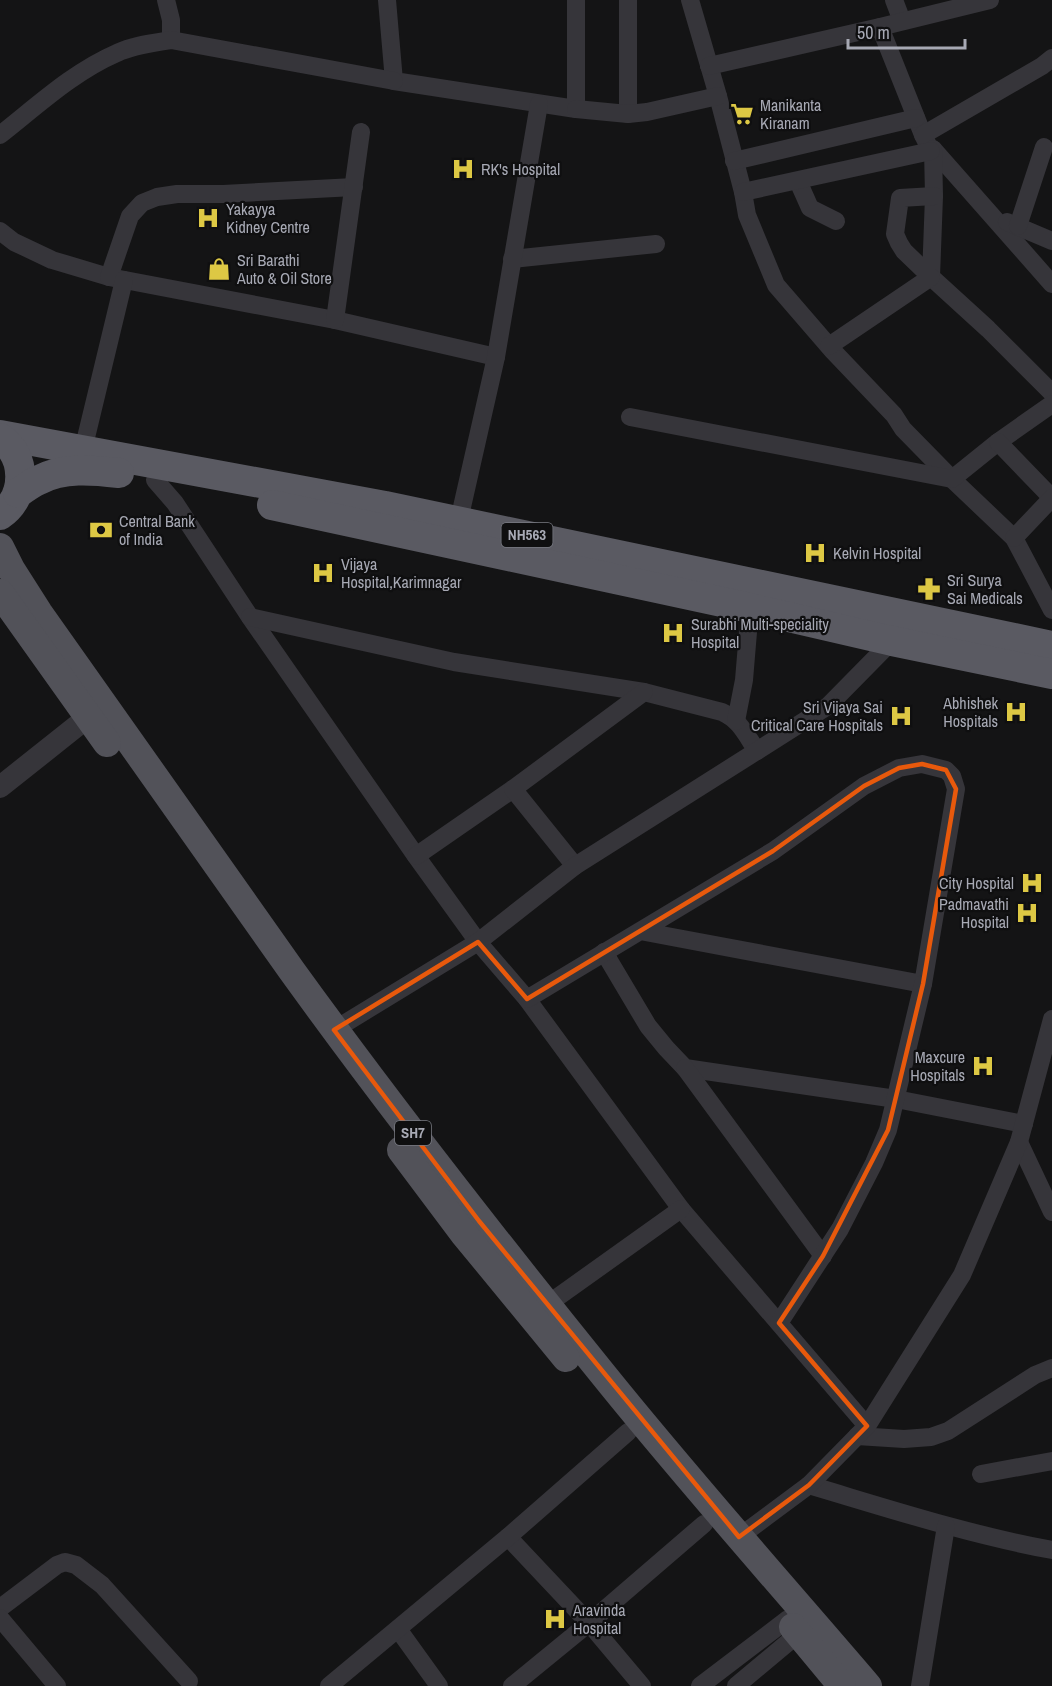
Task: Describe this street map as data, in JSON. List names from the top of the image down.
{
  "streets": {
    "highway": ["NH563"],
    "main road": ["SH7"]
  },
  "places": {
    "supermarket": ["Manikanta Kiranam"],
    "hospital": [
      "RK's Hospital",
      "Yakayya Kidney Centre",
      "Kelvin Hospital",
      "Vijaya Hospital,Karimnagar",
      "Surabhi Multi-speciality Hospital",
      "Abhishek Hospitals",
      "Sri Vijaya Sai Critical Care Hospitals",
      "City Hospital",
      "Padmavathi Hospital",
      "Maxcure Hospitals",
      "Aravinda Hospital"
    ],
    "shop": ["Sri Barathi Auto & Oil Store"],
    "bank": ["Central Bank of India"],
    "pharmacy": ["Sri Surya Sai Medicals"]
  },
  "scale_bar": "50 m"
}
